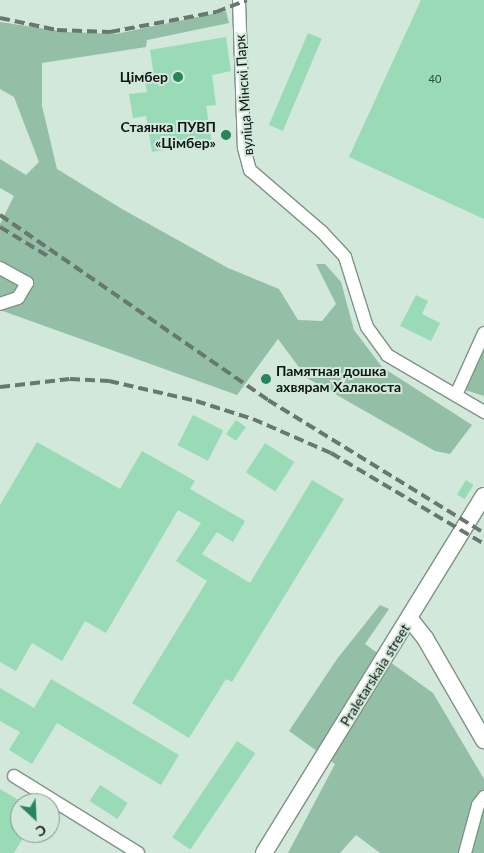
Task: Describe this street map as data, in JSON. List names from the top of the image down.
{
  "streets": {
    "main road": ["Praletarskaia street"],
    "street": ["вуліца Мінскі Парк"]
  },
  "places": ["Цімбер", "Стаянка ПУВП «Цімбер»", "Памятная дошка ахвярам Халакоста"],
  "house_numbers": ["40"],
  "north": "bottom right"
}
